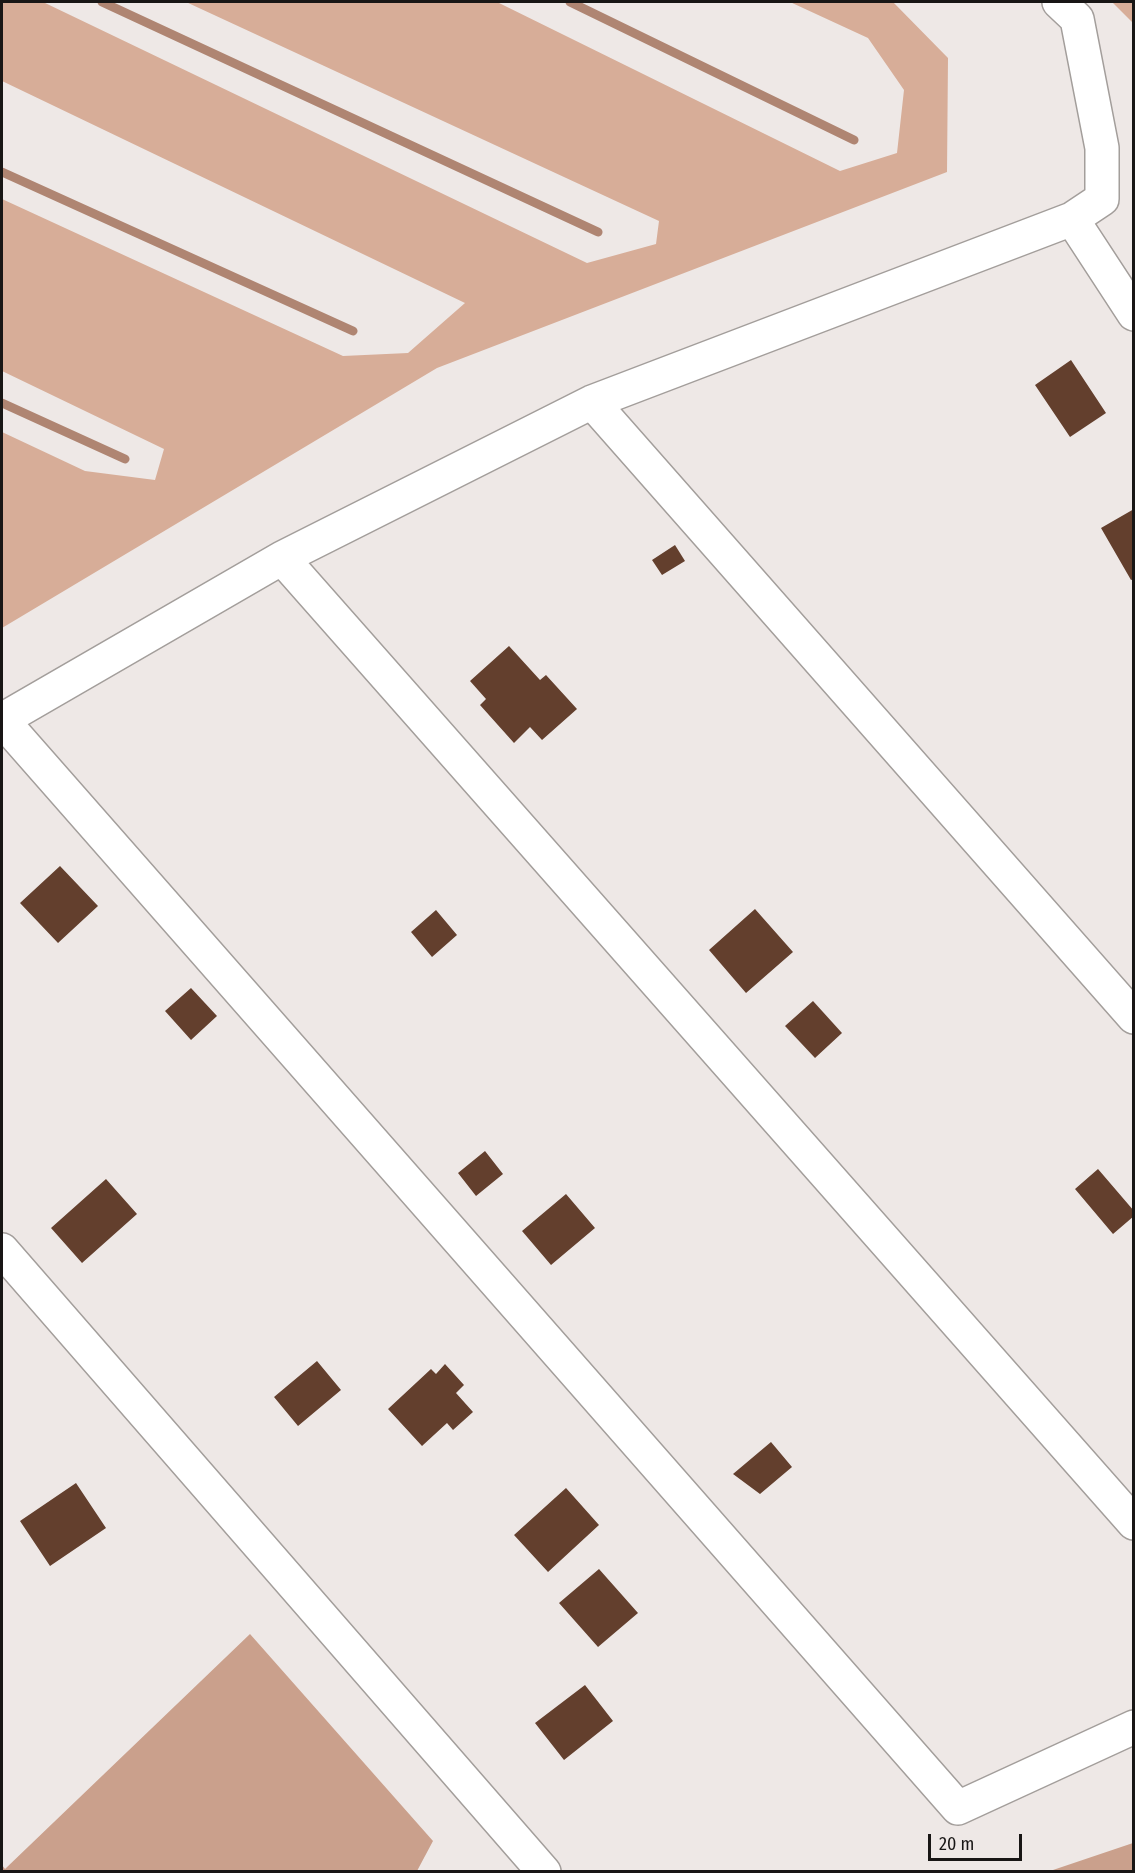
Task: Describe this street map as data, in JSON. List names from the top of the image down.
{
  "scale_bar": "20 m"
}
